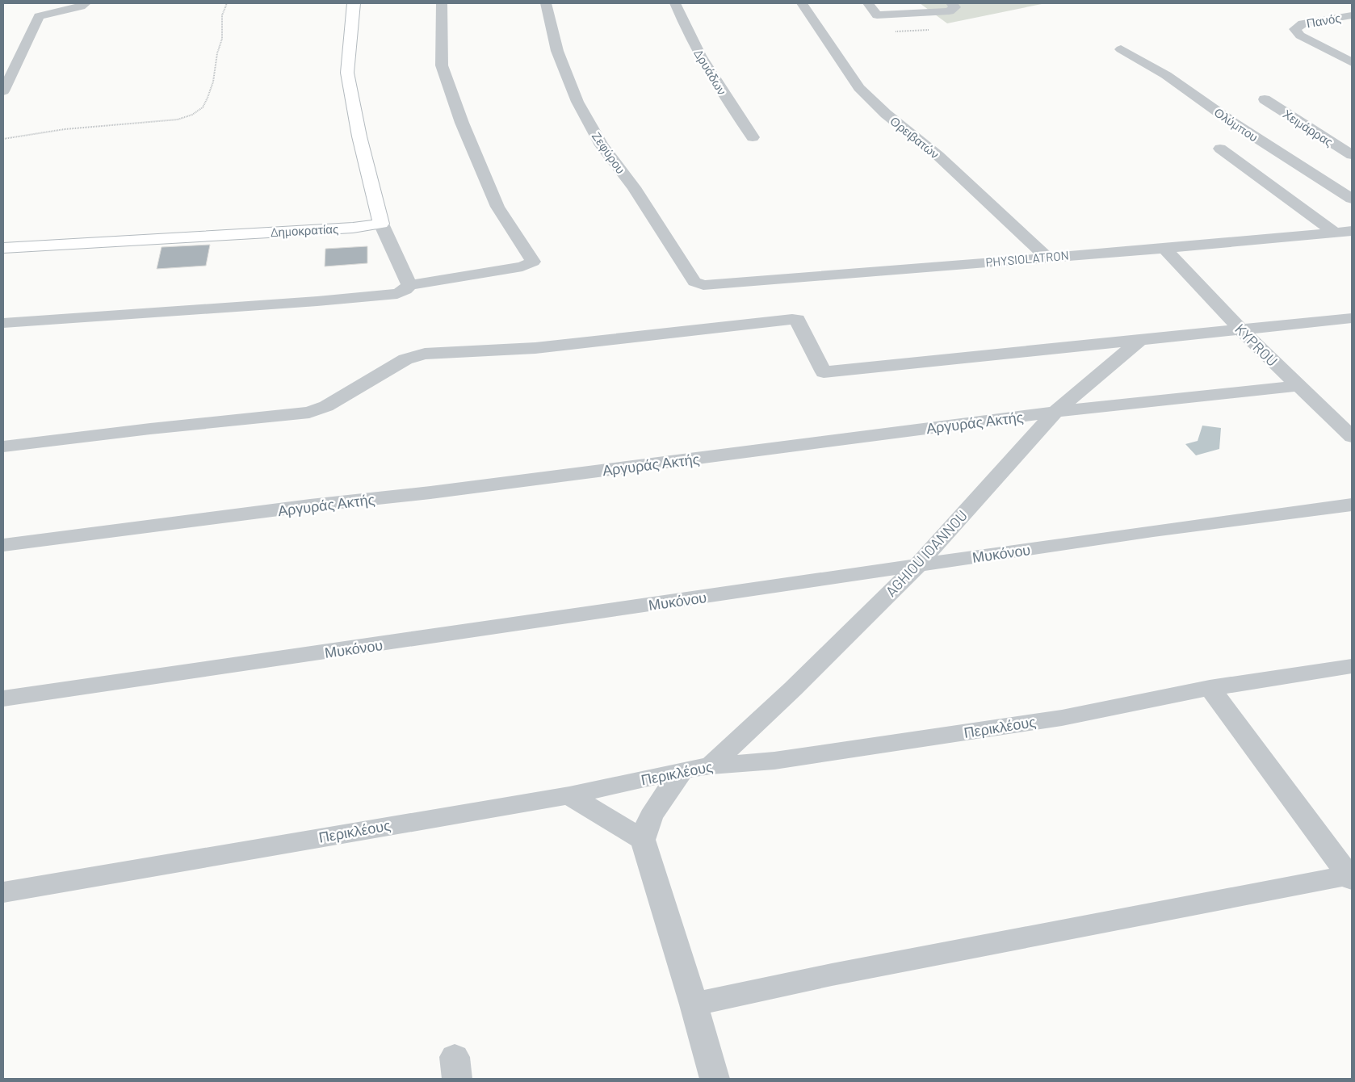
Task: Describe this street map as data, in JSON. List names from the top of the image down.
{
  "streets": {
    "street": [
      "Πανός",
      "Δρυάδων",
      "Ολύμπου",
      "Χειμάρρας",
      "Ορειβατών",
      "Ζεφύρου",
      "Δημοκρατίας",
      "PHYSIOLATRON",
      "KYPROU",
      "Αργυράς Ακτής",
      "AGHIOU IOANNOU",
      "Μυκόνου",
      "Περικλέους"
    ]
  },
  "crossings": [
    ["Ορειβατών", "PHYSIOLATRON"],
    ["Ζεφύρου", "PHYSIOLATRON"],
    ["PHYSIOLATRON", "KYPROU"],
    ["KYPROU", "Αργυράς Ακτής"],
    ["Αργυράς Ακτής", "AGHIOU IOANNOU"],
    ["AGHIOU IOANNOU", "Μυκόνου"],
    ["AGHIOU IOANNOU", "Περικλέους"]
  ]
}
